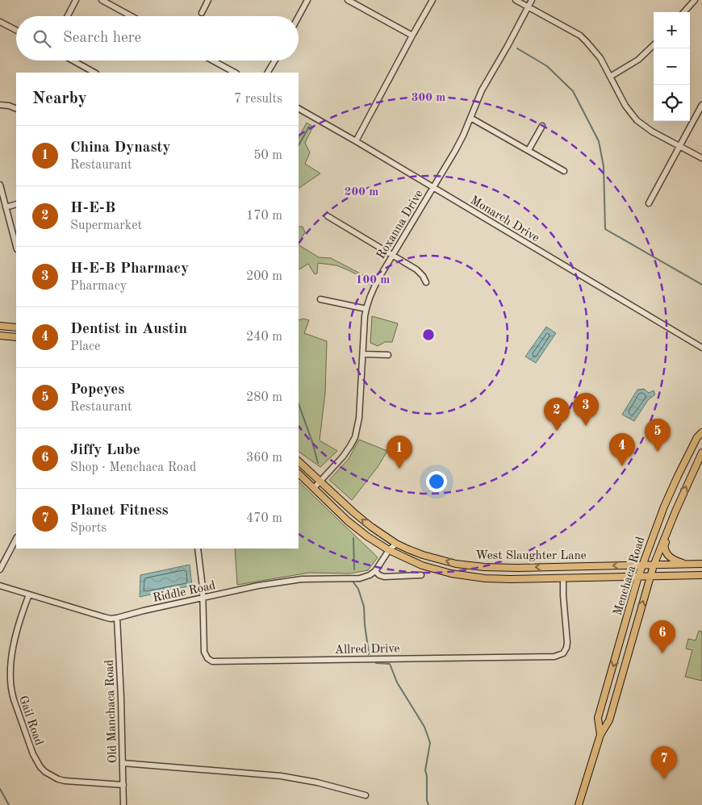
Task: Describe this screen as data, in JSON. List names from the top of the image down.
{
  "streets": {
    "main road": ["West Slaughter Lane", "Menchaca Road"],
    "street": [
      "Monarch Drive",
      "Roxanna Drive",
      "Riddle Road",
      "Allred Drive",
      "Old Manchaca Road",
      "Gail Road"
    ]
  },
  "crossings": [
    ["Monarch Drive", "Roxanna Drive"],
    ["Roxanna Drive", "West Slaughter Lane"],
    ["West Slaughter Lane", "Menchaca Road"],
    ["West Slaughter Lane", "Allred Drive"],
    ["Riddle Road", "Allred Drive"],
    ["Riddle Road", "Old Manchaca Road"],
    ["Riddle Road", "Gail Road"],
    ["Old Manchaca Road", "Gail Road"]
  ],
  "page": {
    "map_buttons": ["+", "−"],
    "search": "Search here",
    "heading": ["Nearby", "7 results"],
    "list": [
      {
        "mark": "1",
        "name": "China Dynasty",
        "note": "Restaurant",
        "value": "50 m"
      },
      {
        "mark": "2",
        "name": "H-E-B",
        "note": "Supermarket",
        "value": "170 m"
      },
      {
        "mark": "3",
        "name": "H-E-B Pharmacy",
        "note": "Pharmacy",
        "value": "200 m"
      },
      {
        "mark": "4",
        "name": "Dentist in Austin",
        "note": "Place",
        "value": "240 m"
      },
      {
        "mark": "5",
        "name": "Popeyes",
        "note": "Restaurant",
        "value": "280 m"
      },
      {
        "mark": "6",
        "name": "Jiffy Lube",
        "note": "Shop · Menchaca Road",
        "value": "360 m"
      },
      {
        "mark": "7",
        "name": "Planet Fitness",
        "note": "Sports",
        "value": "470 m"
      }
    ],
    "pins": [
      "3",
      "2",
      "5",
      "4",
      "1",
      "6",
      "7"
    ]
  },
  "rings": ["300 m", "200 m", "100 m"]
}
